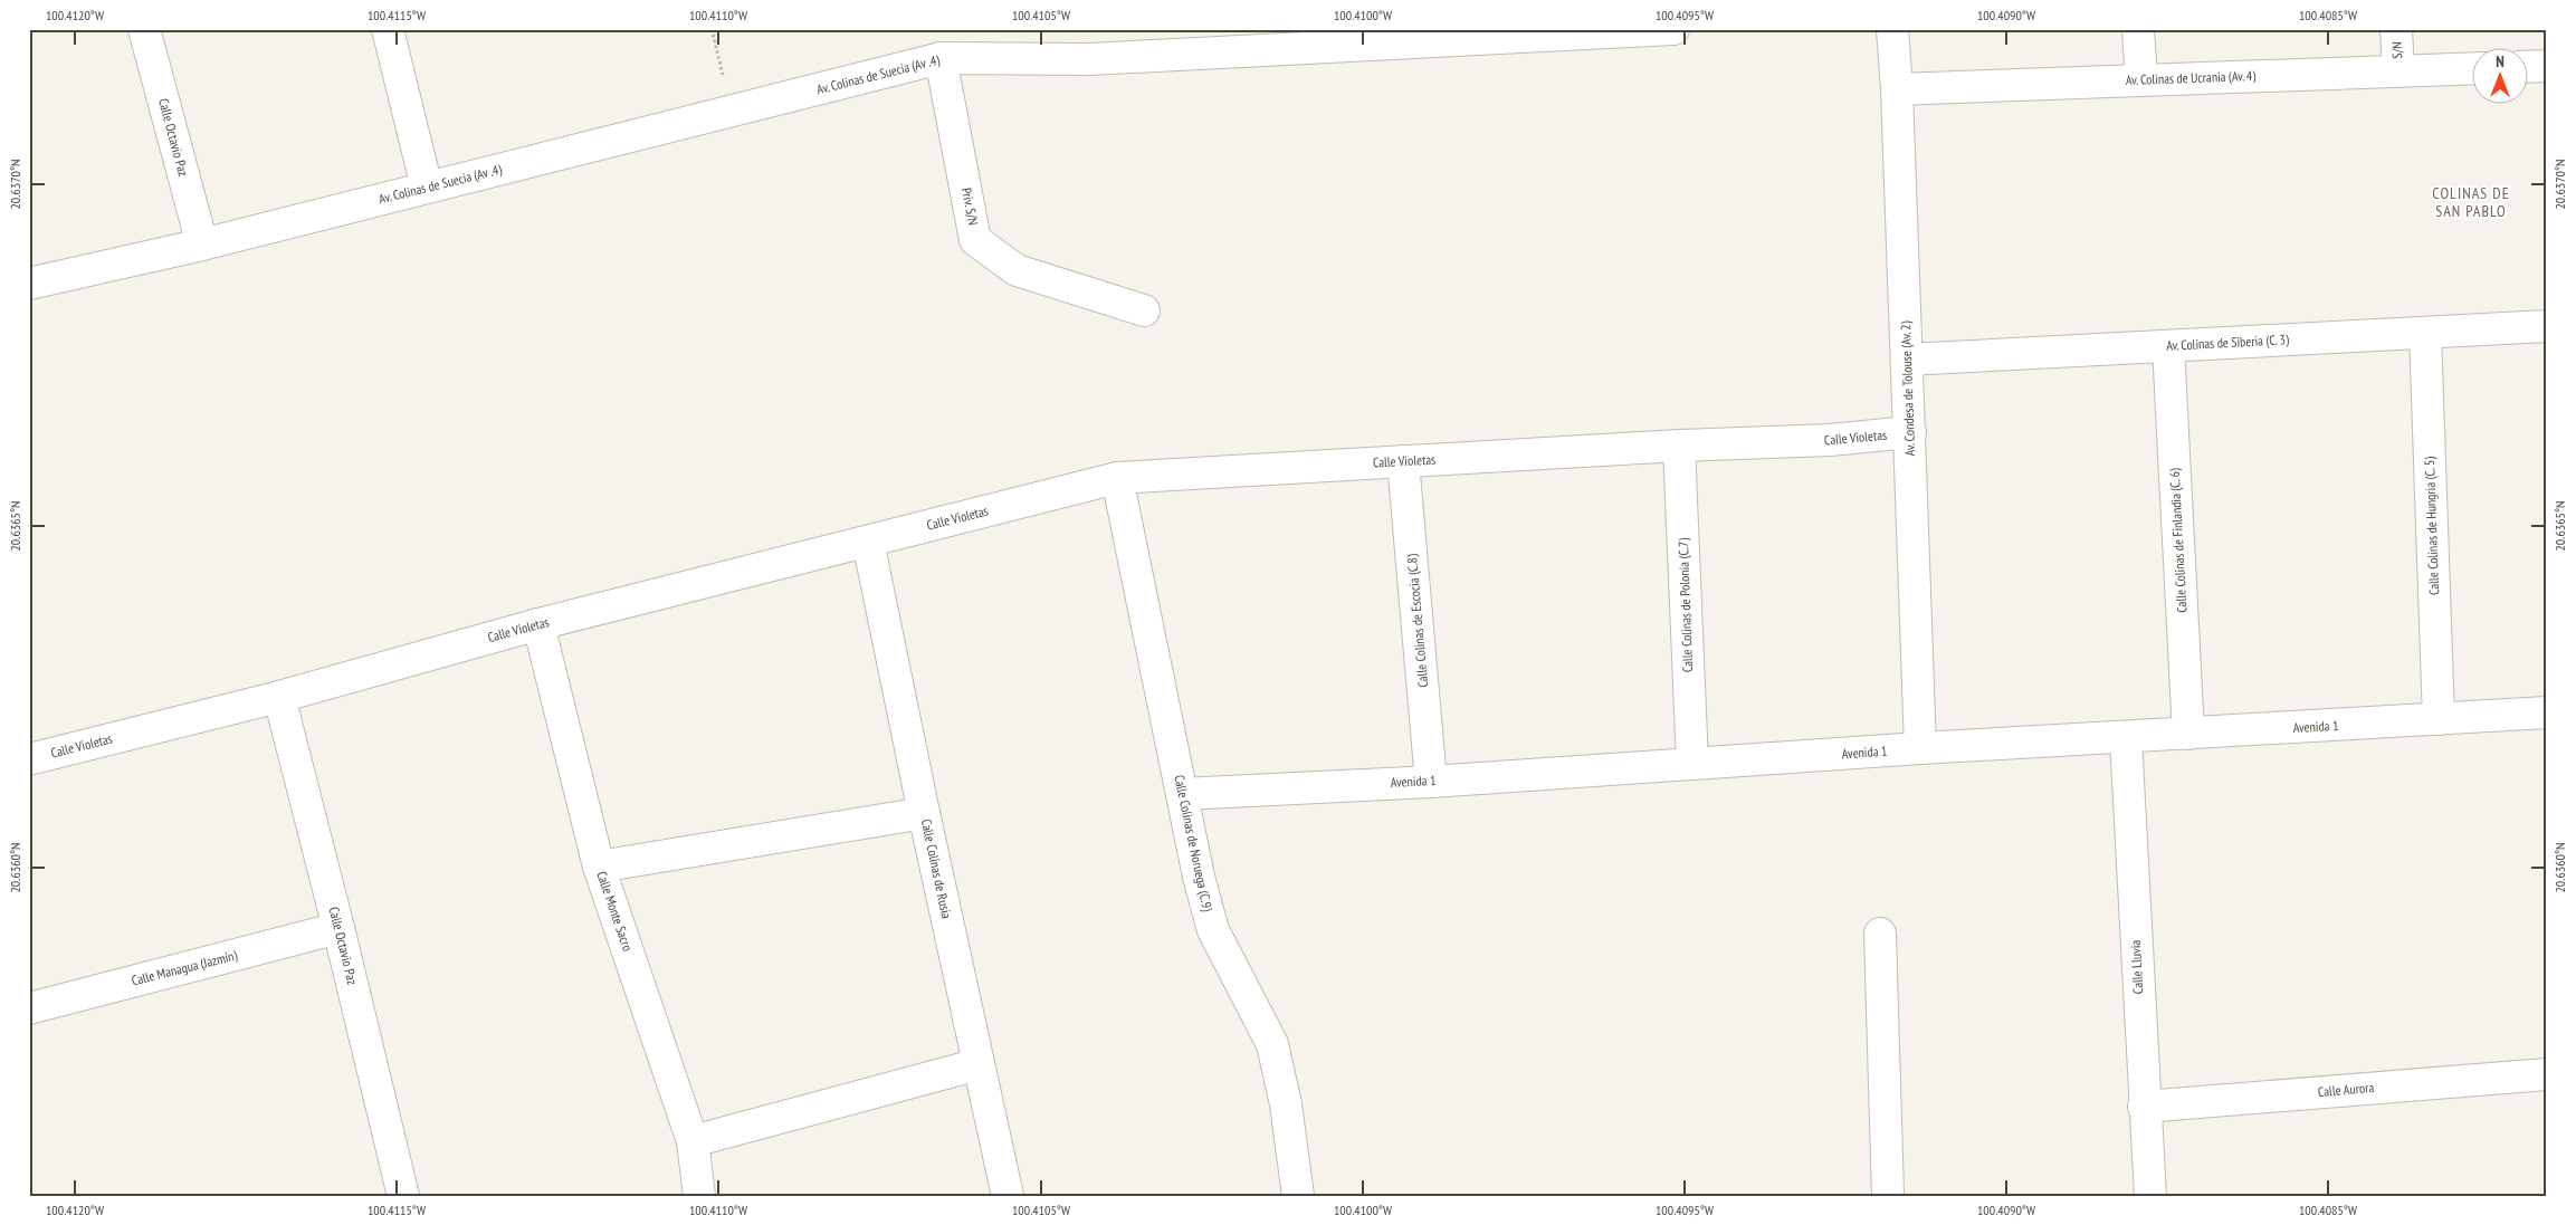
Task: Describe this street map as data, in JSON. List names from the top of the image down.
{
  "streets": {
    "street": [
      "S/N",
      "Av. Colinas de Suecia (Av .4)",
      "Av. Colinas de Ucrania (Av. 4)",
      "Calle Octavio Paz",
      "Priv. S/N",
      "Av. Colinas de Siberia (C. 3)",
      "Av. Condesa de Tolouse (Av. 2)",
      "Calle Violetas",
      "Calle Colinas de Hungria (C. 5)",
      "Calle Colinas de Finlandia (C. 6)",
      "Calle Colinas de Polonia (C.7)",
      "Calle Colinas de Escocia (C.8)",
      "Avenida 1",
      "Calle Colinas de Noruega (C.9)",
      "Calle Colinas de Rusia",
      "Calle Monte Sacro",
      "Calle Lluvia",
      "Calle Managua (Jazmín)",
      "Calle Aurora"
    ]
  },
  "crossings": [
    ["S/N", "Av. Colinas de Ucrania (Av. 4)"],
    ["Av. Colinas de Suecia (Av .4)", "Calle Octavio Paz"],
    ["Av. Colinas de Suecia (Av .4)", "Priv. S/N"],
    ["Av. Colinas de Ucrania (Av. 4)", "Av. Condesa de Tolouse (Av. 2)"],
    ["Calle Octavio Paz", "Calle Violetas"],
    ["Calle Octavio Paz", "Calle Managua (Jazmín)"],
    ["Av. Colinas de Siberia (C. 3)", "Av. Condesa de Tolouse (Av. 2)"],
    ["Av. Colinas de Siberia (C. 3)", "Calle Colinas de Hungria (C. 5)"],
    ["Av. Colinas de Siberia (C. 3)", "Calle Colinas de Finlandia (C. 6)"],
    ["Av. Condesa de Tolouse (Av. 2)", "Calle Violetas"],
    ["Av. Condesa de Tolouse (Av. 2)", "Avenida 1"],
    ["Calle Violetas", "Calle Colinas de Polonia (C.7)"],
    ["Calle Violetas", "Calle Colinas de Escocia (C.8)"],
    ["Calle Violetas", "Calle Colinas de Noruega (C.9)"],
    ["Calle Violetas", "Calle Colinas de Rusia"],
    ["Calle Violetas", "Calle Monte Sacro"],
    ["Calle Colinas de Hungria (C. 5)", "Avenida 1"],
    ["Calle Colinas de Finlandia (C. 6)", "Avenida 1"],
    ["Calle Colinas de Polonia (C.7)", "Avenida 1"],
    ["Calle Colinas de Escocia (C.8)", "Avenida 1"],
    ["Avenida 1", "Calle Colinas de Noruega (C.9)"],
    ["Avenida 1", "Calle Lluvia"],
    ["Calle Lluvia", "Calle Aurora"]
  ],
  "districts": ["COLINAS DE SAN PABLO"],
  "north": "top",
  "coordinates": [
    "100.4120°W",
    "100.4115°W",
    "100.4110°W",
    "100.4105°W",
    "100.4100°W",
    "100.4095°W",
    "100.4090°W",
    "100.4085°W",
    "20.6370°N",
    "20.6365°N",
    "20.6360°N"
  ]
}
